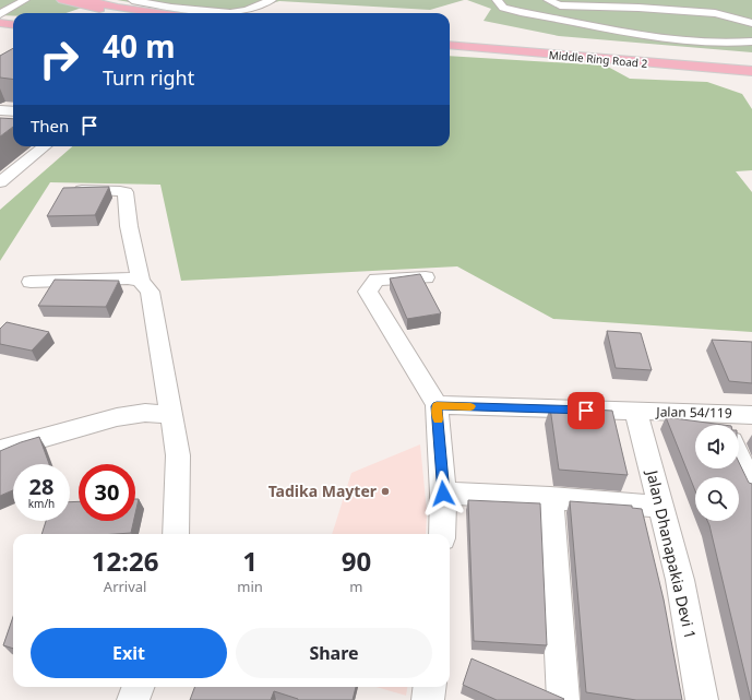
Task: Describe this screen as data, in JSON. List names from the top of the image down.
{
  "streets": {
    "highway": ["Middle Ring Road 2"],
    "street": ["Jalan 54/119", "Jalan Dhanapakia Devi 1"]
  },
  "crossings": [
    ["Jalan 54/119", "Jalan Dhanapakia Devi 1"]
  ],
  "places": ["Tadika Mayter"],
  "page": {
    "turn": ["40 m", "Turn right"],
    "then": "Then",
    "speed": "28 km/h",
    "limit": "30",
    "eta": [
      "12:26",
      "Arrival",
      "1",
      "min",
      "90",
      "m"
    ],
    "buttons": ["Exit", "Share"]
  }
}
